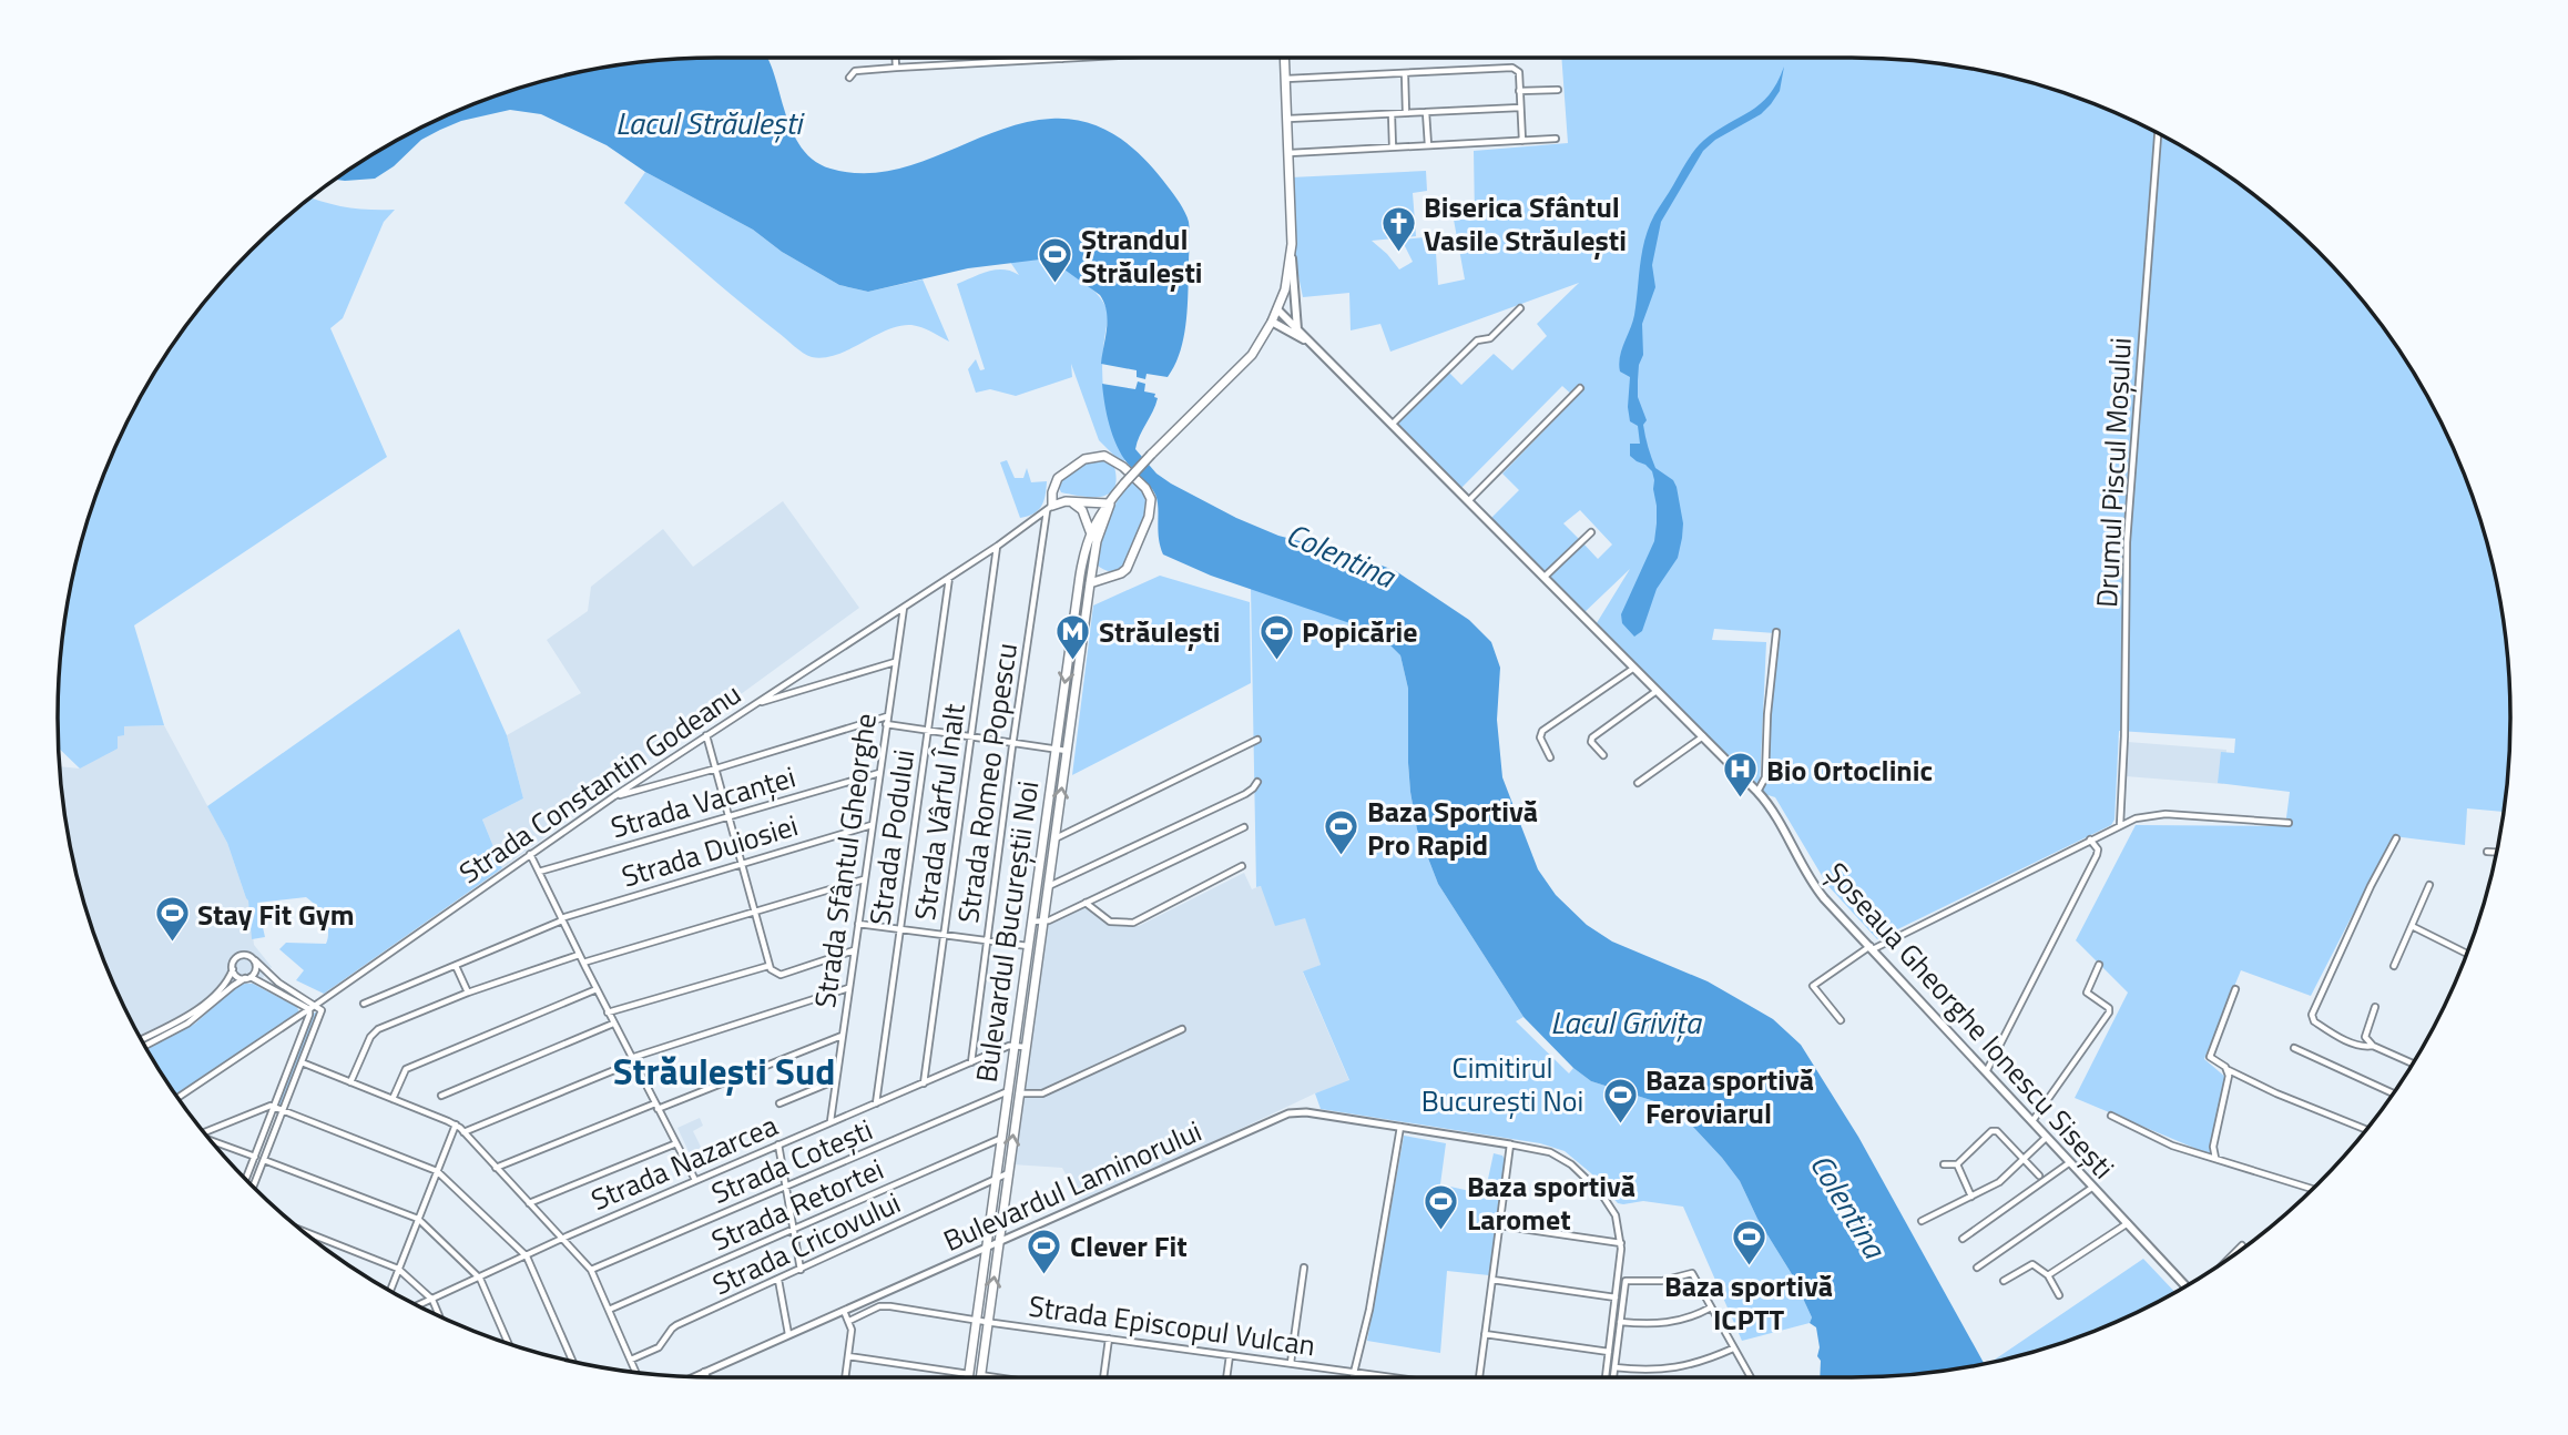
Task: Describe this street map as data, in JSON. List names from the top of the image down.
{
  "streets": {
    "main road": ["Bulevardul Bucureștii Noi", "Șoseaua Gheorghe Ionescu Sisești"],
    "street": [
      "Drumul Piscul Moșului",
      "Strada Constantin Godeanu",
      "Strada Romeo Popescu",
      "Strada Vacanței",
      "Strada Vârful Înalt",
      "Strada Podului",
      "Strada Duiosiei",
      "Strada Sfântul Gheorghe",
      "Strada Cotești",
      "Strada Nazarcea",
      "Bulevardul Laminorului",
      "Strada Retortei",
      "Strada Cricovului",
      "Strada Episcopul Vulcan"
    ]
  },
  "crossings": [
    ["Strada Constantin Godeanu", "Strada Romeo Popescu"],
    ["Strada Constantin Godeanu", "Strada Vârful Înalt"],
    ["Strada Constantin Godeanu", "Strada Podului"],
    ["Strada Constantin Godeanu", "Strada Sfântul Gheorghe"],
    ["Strada Romeo Popescu", "Strada Nazarcea"],
    ["Strada Vacanței", "Strada Sfântul Gheorghe"],
    ["Strada Vârful Înalt", "Strada Nazarcea"],
    ["Strada Podului", "Strada Nazarcea"],
    ["Strada Duiosiei", "Strada Sfântul Gheorghe"],
    ["Strada Sfântul Gheorghe", "Strada Nazarcea"],
    ["Bulevardul Bucureștii Noi", "Șoseaua Gheorghe Ionescu Sisești"],
    ["Bulevardul Bucureștii Noi", "Strada Cotești"],
    ["Bulevardul Bucureștii Noi", "Strada Nazarcea"],
    ["Bulevardul Bucureștii Noi", "Bulevardul Laminorului"],
    ["Bulevardul Bucureștii Noi", "Strada Retortei"],
    ["Bulevardul Bucureștii Noi", "Strada Cricovului"],
    ["Bulevardul Bucureștii Noi", "Strada Episcopul Vulcan"]
  ],
  "districts": ["Străulești Sud"],
  "water": ["Lacul Străulești", "Colentina", "Lacul Grivița"],
  "parks": ["Cimitirul București Noi"],
  "places": {
    "church": ["Biserica Sfântul Vasile Străulești"],
    "sports": [
      "Ștrandul Străulești",
      "Popicărie",
      "Baza Sportivă Pro Rapid",
      "Stay Fit Gym",
      "Baza sportivă Feroviarul",
      "Baza sportivă Laromet",
      "Baza sportivă ICPTT",
      "Clever Fit"
    ],
    "metro station": ["Străulești"],
    "hospital": ["Bio Ortoclinic"]
  }
}
